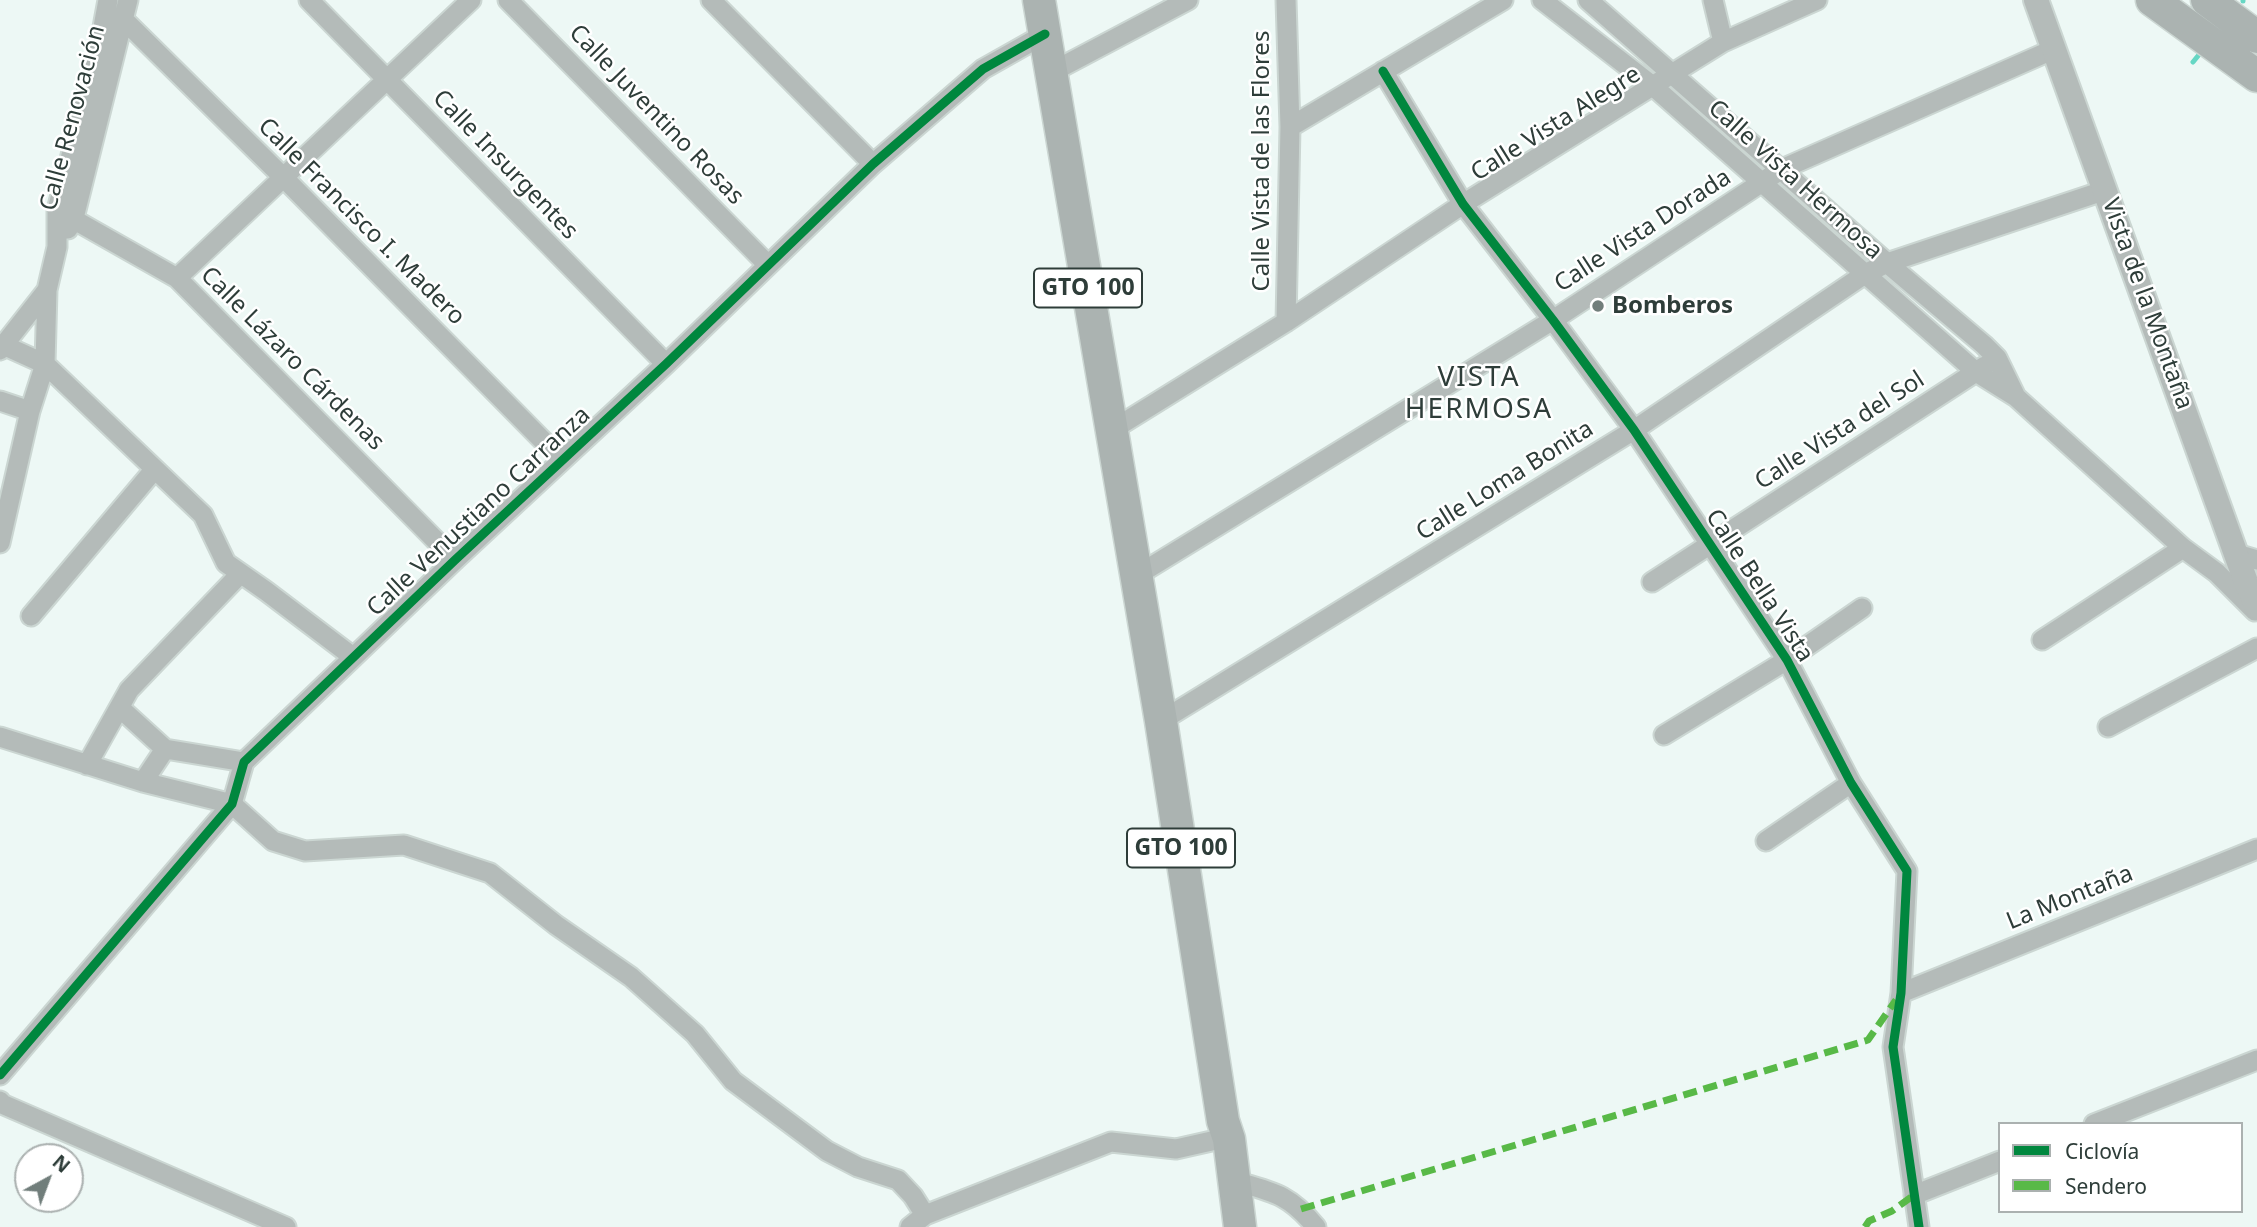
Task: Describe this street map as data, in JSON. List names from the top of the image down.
{
  "streets": {
    "main road": ["GTO 100"],
    "street": [
      "Calle Juventino Rosas",
      "Calle Renovación",
      "Calle Vista Alegre",
      "Calle Vista de las Flores",
      "Calle Insurgentes",
      "Calle Vista Hermosa",
      "Calle Francisco I. Madero",
      "Calle Vista Dorada",
      "Vista de la Montaña",
      "Calle Lázaro Cárdenas",
      "Calle Vista del Sol",
      "Calle Loma Bonita",
      "Calle Venustiano Carranza",
      "Calle Bella Vista",
      "La Montaña"
    ]
  },
  "crossings": [
    ["Calle Juventino Rosas", "Calle Venustiano Carranza"],
    ["Calle Renovación", "Calle Francisco I. Madero"],
    ["Calle Renovación", "Calle Lázaro Cárdenas"],
    ["Calle Vista Alegre", "Calle Vista de las Flores"],
    ["Calle Vista Alegre", "Calle Vista Hermosa"],
    ["Calle Vista Alegre", "GTO 100"],
    ["Calle Vista Alegre", "Calle Bella Vista"],
    ["Calle Insurgentes", "Calle Venustiano Carranza"],
    ["Calle Vista Hermosa", "Calle Vista Dorada"],
    ["Calle Vista Hermosa", "Vista de la Montaña"],
    ["Calle Vista Hermosa", "Calle Vista del Sol"],
    ["Calle Vista Hermosa", "Calle Loma Bonita"],
    ["Calle Francisco I. Madero", "Calle Venustiano Carranza"],
    ["Calle Vista Dorada", "GTO 100"],
    ["Calle Vista Dorada", "Vista de la Montaña"],
    ["Calle Vista Dorada", "Calle Bella Vista"],
    ["GTO 100", "Calle Loma Bonita"],
    ["GTO 100", "Calle Venustiano Carranza"],
    ["Vista de la Montaña", "Calle Loma Bonita"],
    ["Calle Lázaro Cárdenas", "Calle Venustiano Carranza"],
    ["Calle Vista del Sol", "Calle Bella Vista"],
    ["Calle Loma Bonita", "Calle Bella Vista"],
    ["Calle Bella Vista", "La Montaña"]
  ],
  "districts": ["VISTA HERMOSA"],
  "places": ["Bomberos"],
  "legend": ["Ciclovía", "Sendero"],
  "north": "top right"
}
